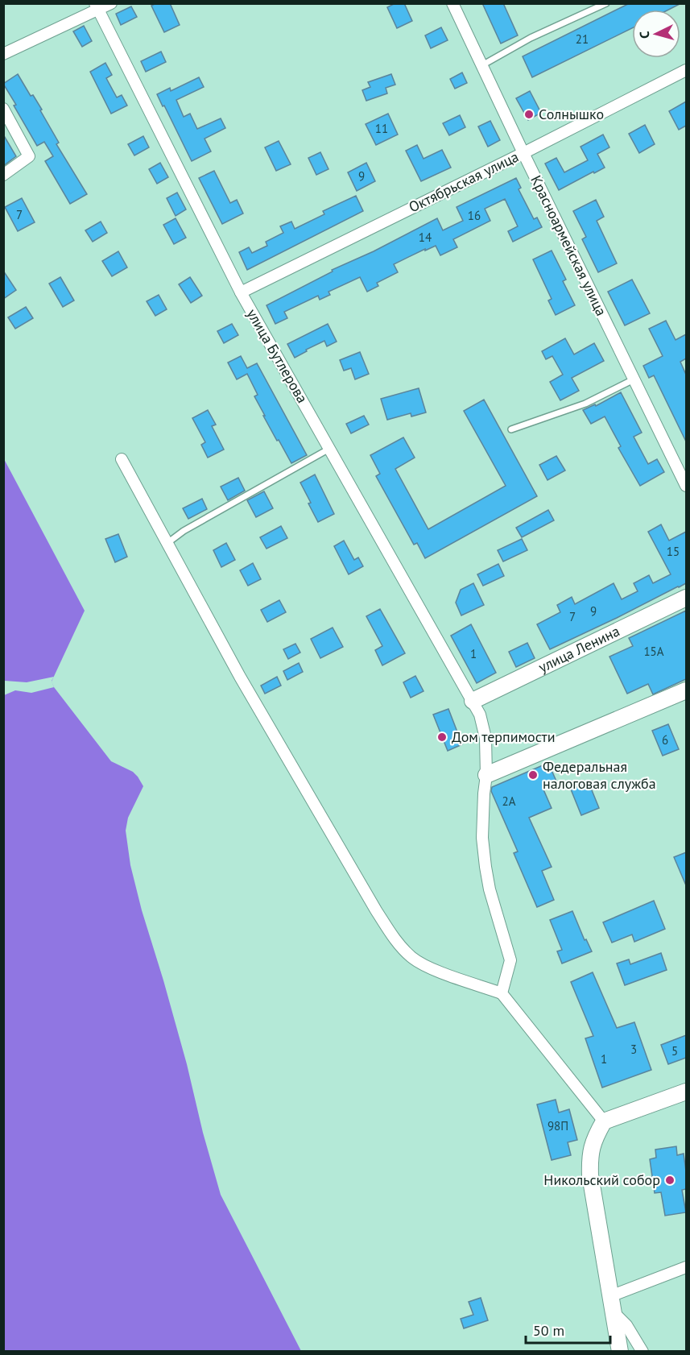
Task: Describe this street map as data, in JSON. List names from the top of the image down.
{
  "streets": {
    "street": [
      "Октябрьская улица",
      "Красноармейская улица",
      "улица Бутлерова",
      "улица Ленина"
    ]
  },
  "crossings": [
    ["Октябрьская улица", "Красноармейская улица"],
    ["Октябрьская улица", "улица Бутлерова"],
    ["улица Бутлерова", "улица Ленина"]
  ],
  "places": [
    "Солнышко",
    "Дом терпимости",
    "Федеральная налоговая служба",
    "Никольский собор"
  ],
  "house_numbers": [
    "21",
    "11",
    "9",
    "7",
    "16",
    "14",
    "15",
    "9",
    "7",
    "15А",
    "1",
    "6",
    "2А",
    "3",
    "5",
    "1",
    "98П"
  ],
  "scale_bar": "50 m",
  "north": "left"
}
